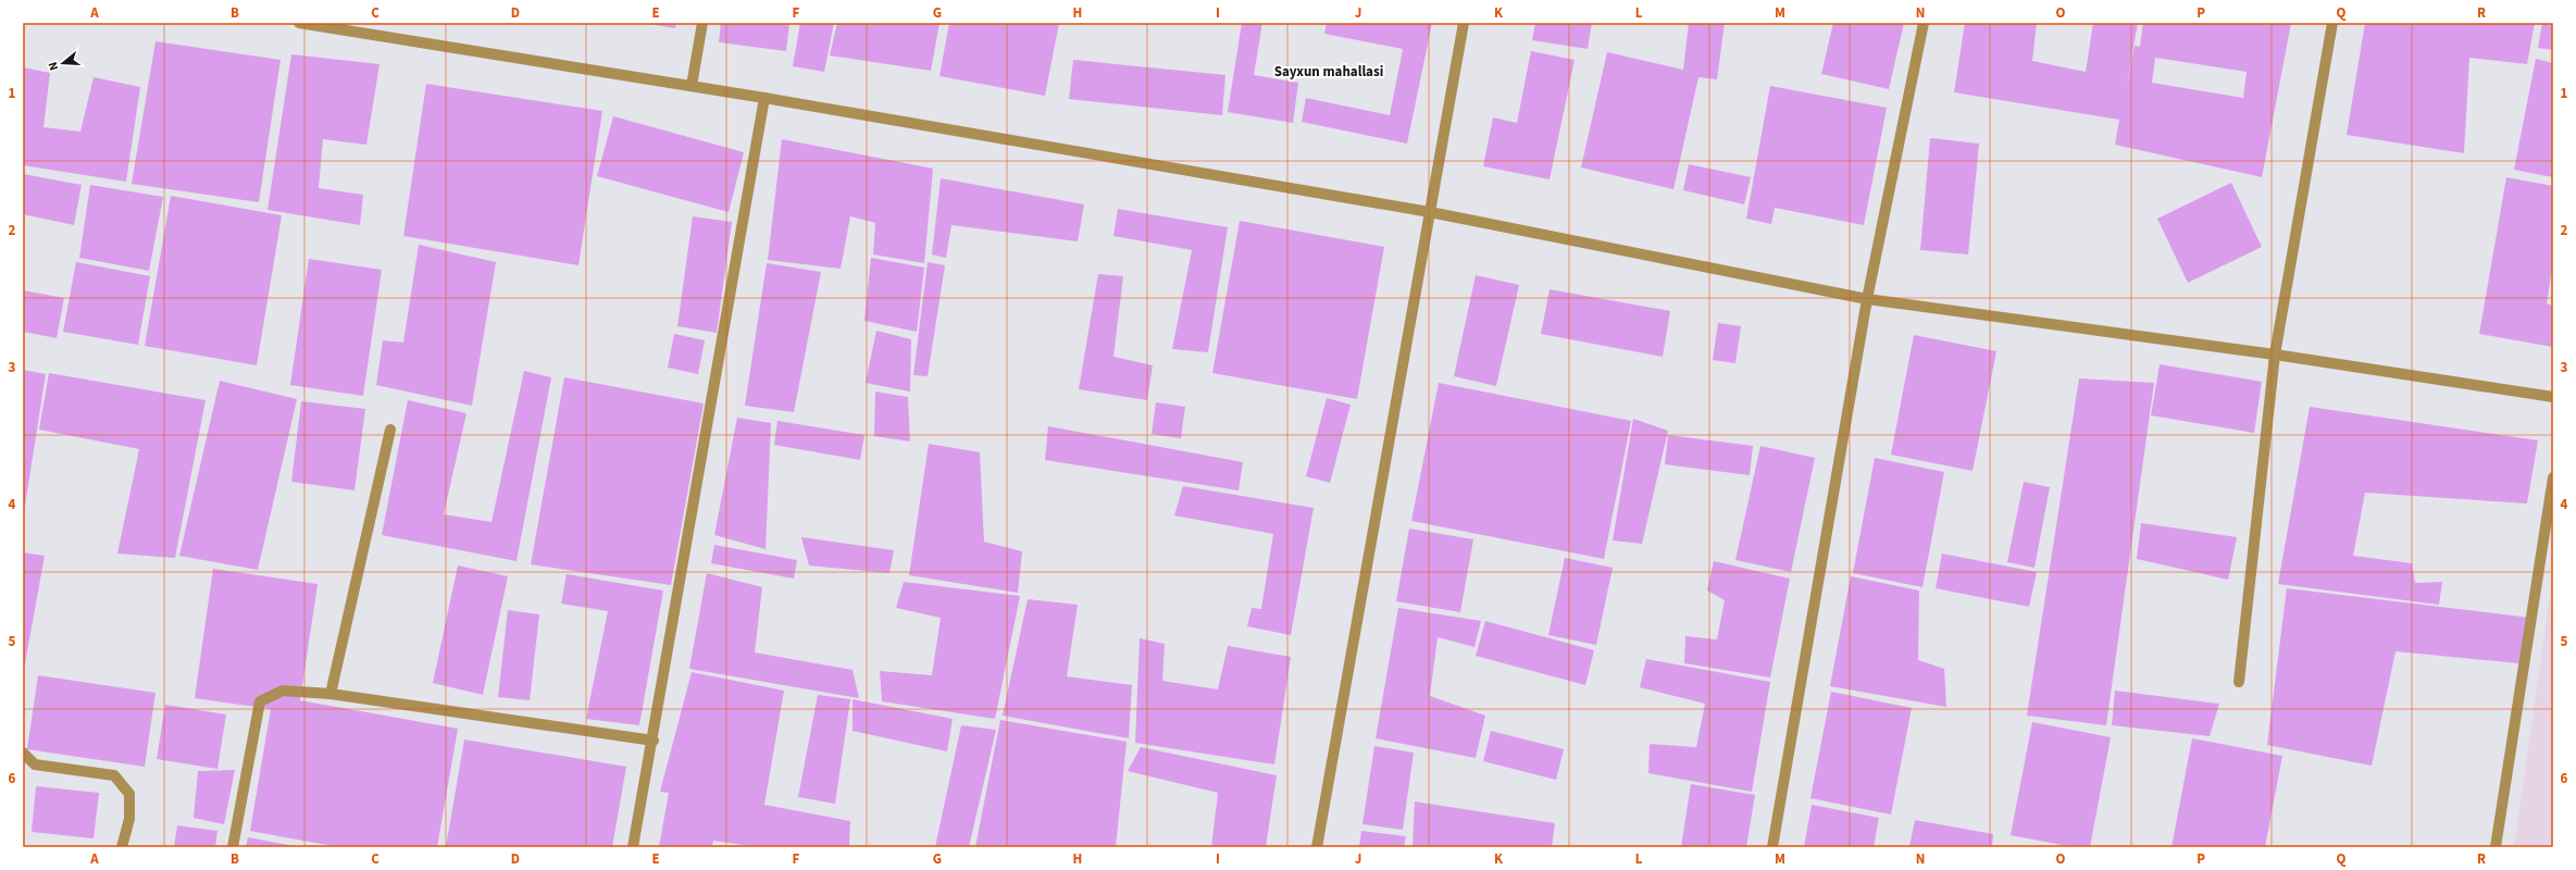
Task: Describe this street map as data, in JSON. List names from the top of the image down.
{
  "districts": ["Sayxun mahallasi"],
  "north": "left",
  "grid": {
    "columns": [
      "A",
      "B",
      "C",
      "D",
      "E",
      "F",
      "G",
      "H",
      "I",
      "J",
      "K",
      "L",
      "M",
      "N",
      "O",
      "P",
      "Q",
      "R"
    ],
    "rows": [
      "1",
      "2",
      "3",
      "4",
      "5",
      "6"
    ]
  }
}
